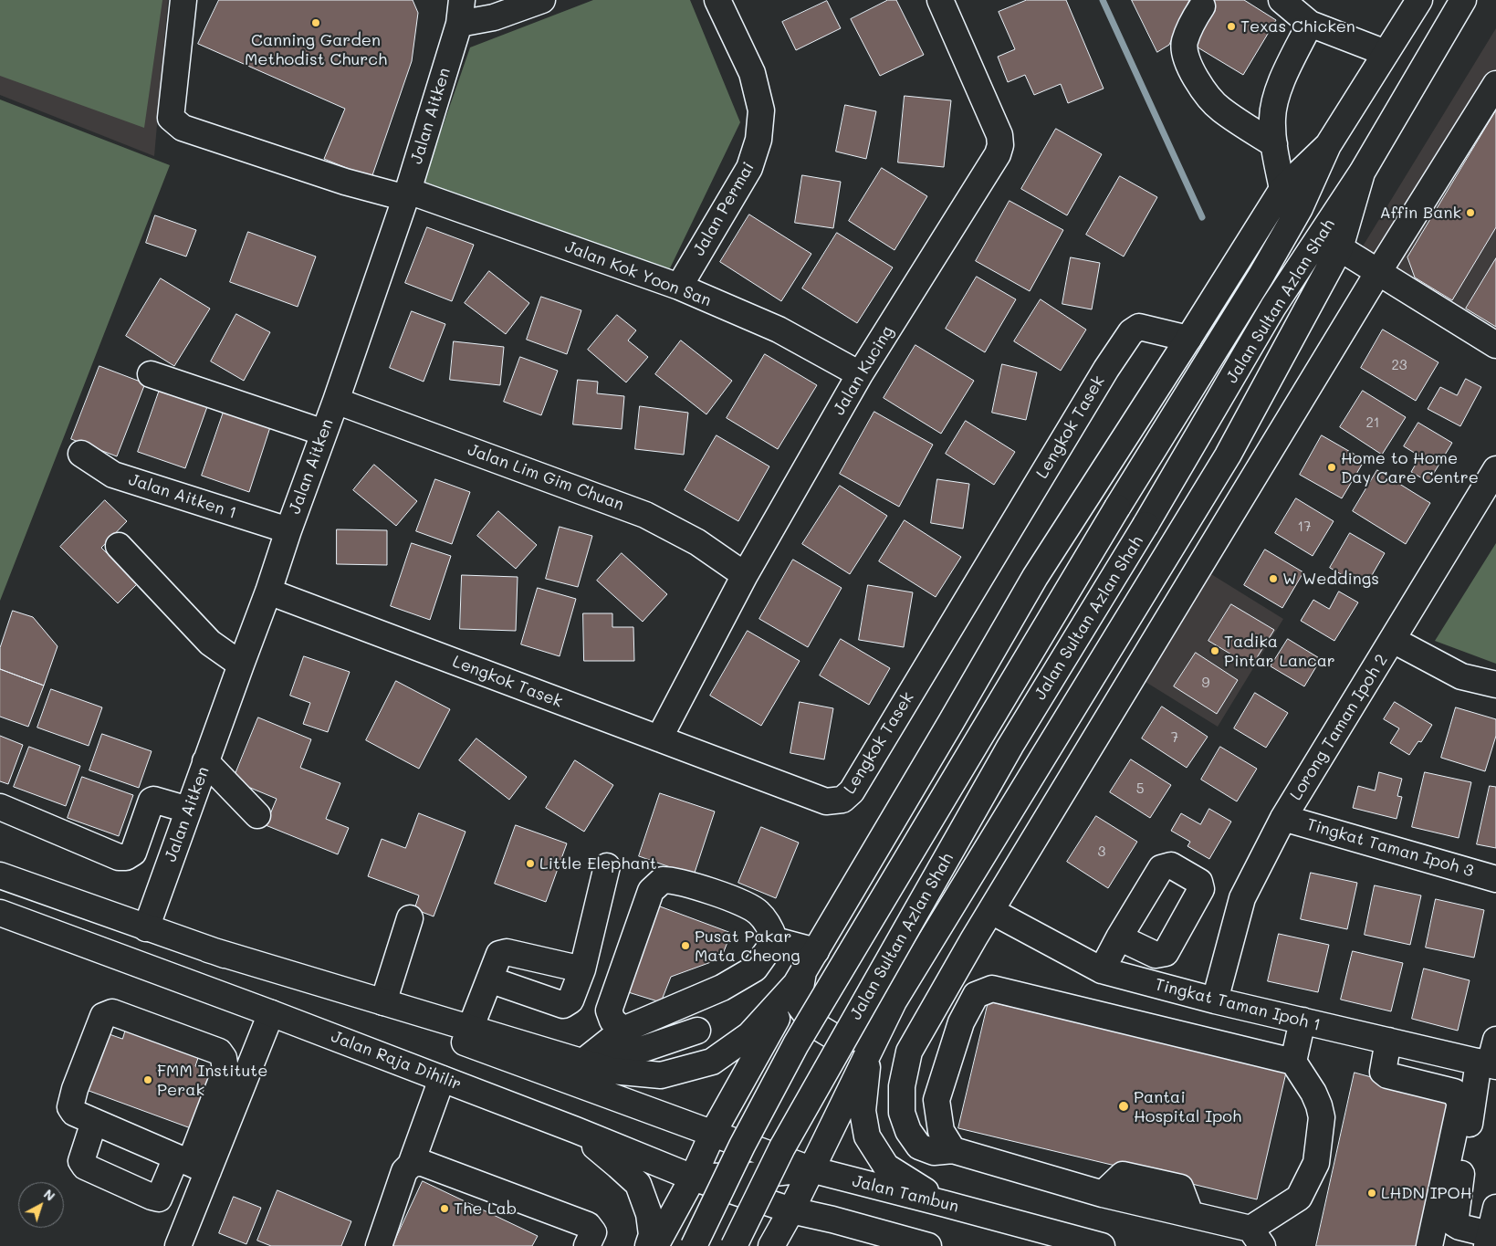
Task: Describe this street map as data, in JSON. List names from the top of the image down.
{
  "streets": {
    "main road": [
      "Jalan Aitken",
      "Jalan Permai",
      "Jalan Kok Yoon San",
      "Jalan Sultan Azlan Shah",
      "Jalan Kucing",
      "Lengkok Tasek",
      "Jalan Lim Gim Chuan",
      "Jalan Aitken 1",
      "Lorong Taman Ipoh 2",
      "Tingkat Taman Ipoh 3",
      "Tingkat Taman Ipoh 1",
      "Jalan Raja Dihilir",
      "Jalan Tambun"
    ]
  },
  "crossings": [
    ["Jalan Aitken", "Jalan Kok Yoon San"],
    ["Jalan Aitken", "Lengkok Tasek"],
    ["Jalan Aitken", "Jalan Lim Gim Chuan"],
    ["Jalan Aitken", "Jalan Aitken 1"],
    ["Jalan Permai", "Jalan Kok Yoon San"],
    ["Jalan Kok Yoon San", "Jalan Kucing"],
    ["Jalan Kucing", "Lengkok Tasek"],
    ["Jalan Kucing", "Jalan Lim Gim Chuan"],
    ["Lorong Taman Ipoh 2", "Tingkat Taman Ipoh 3"],
    ["Lorong Taman Ipoh 2", "Tingkat Taman Ipoh 1"]
  ],
  "places": [
    "Canning Garden Methodist Church",
    "Texas Chicken",
    "Affin Bank",
    "Home to Home Day Care Centre",
    "W Weddings",
    "Tadika Pintar Lancar",
    "Little Elephant",
    "Pusat Pakar Mata Cheong",
    "FMM Institute Perak",
    "Pantai Hospital Ipoh",
    "LHDN IPOH",
    "The Lab"
  ],
  "house_numbers": [
    "23",
    "21",
    "17",
    "9",
    "7",
    "5",
    "3"
  ],
  "north": "top right"
}
